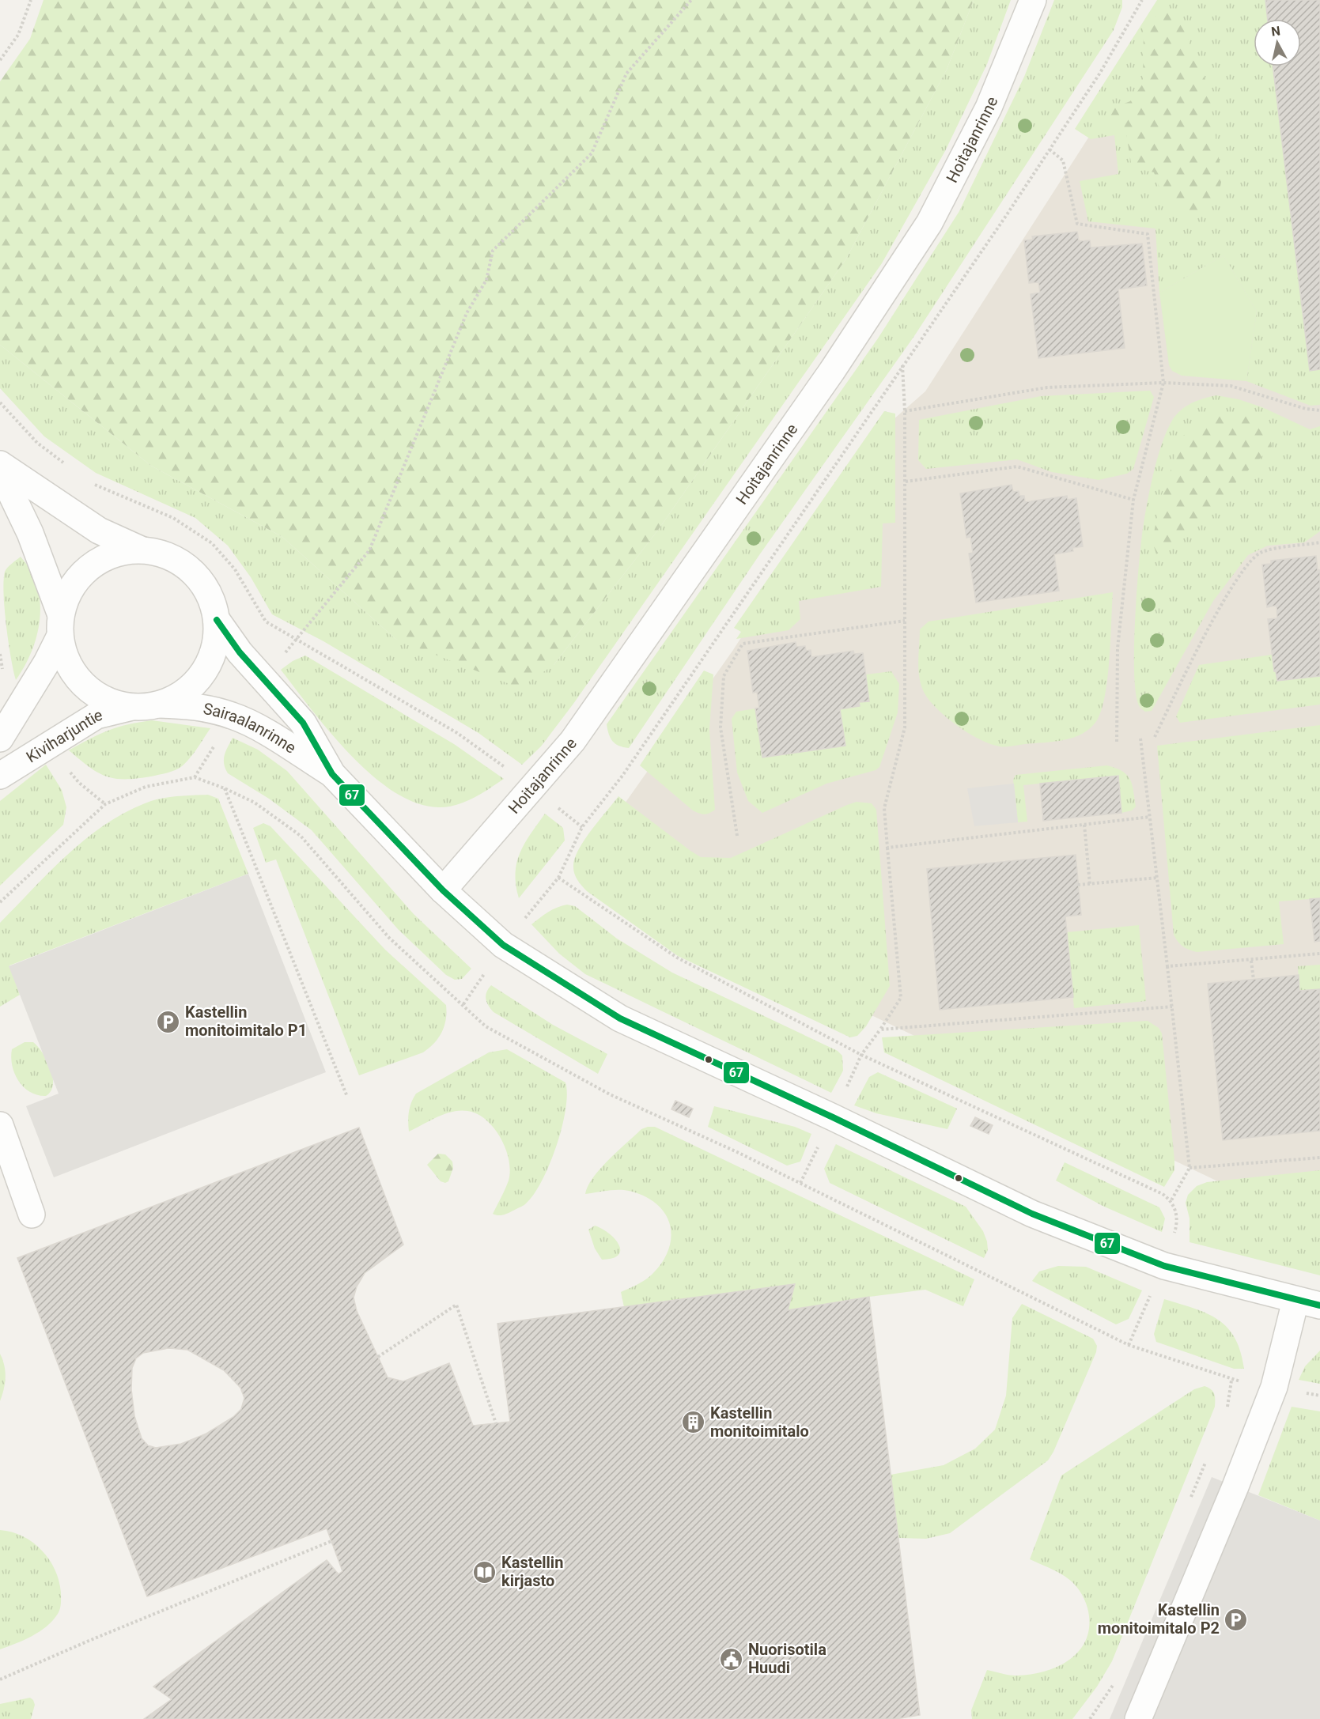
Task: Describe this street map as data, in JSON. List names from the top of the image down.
{
  "streets": {
    "street": ["Hoitajanrinne", "Sairaalanrinne", "Kiviharjuntie"]
  },
  "crossings": [
    ["Hoitajanrinne", "Sairaalanrinne"],
    ["Sairaalanrinne", "Kiviharjuntie"]
  ],
  "places": {
    "parking": ["Kastellin monitoimitalo P1", "Kastellin monitoimitalo P2"],
    "building": ["Kastellin monitoimitalo"],
    "library": ["Kastellin kirjasto"],
    "public building": ["Nuorisotila Huudi"]
  },
  "lines": ["transit line 67"],
  "north": "top"
}
